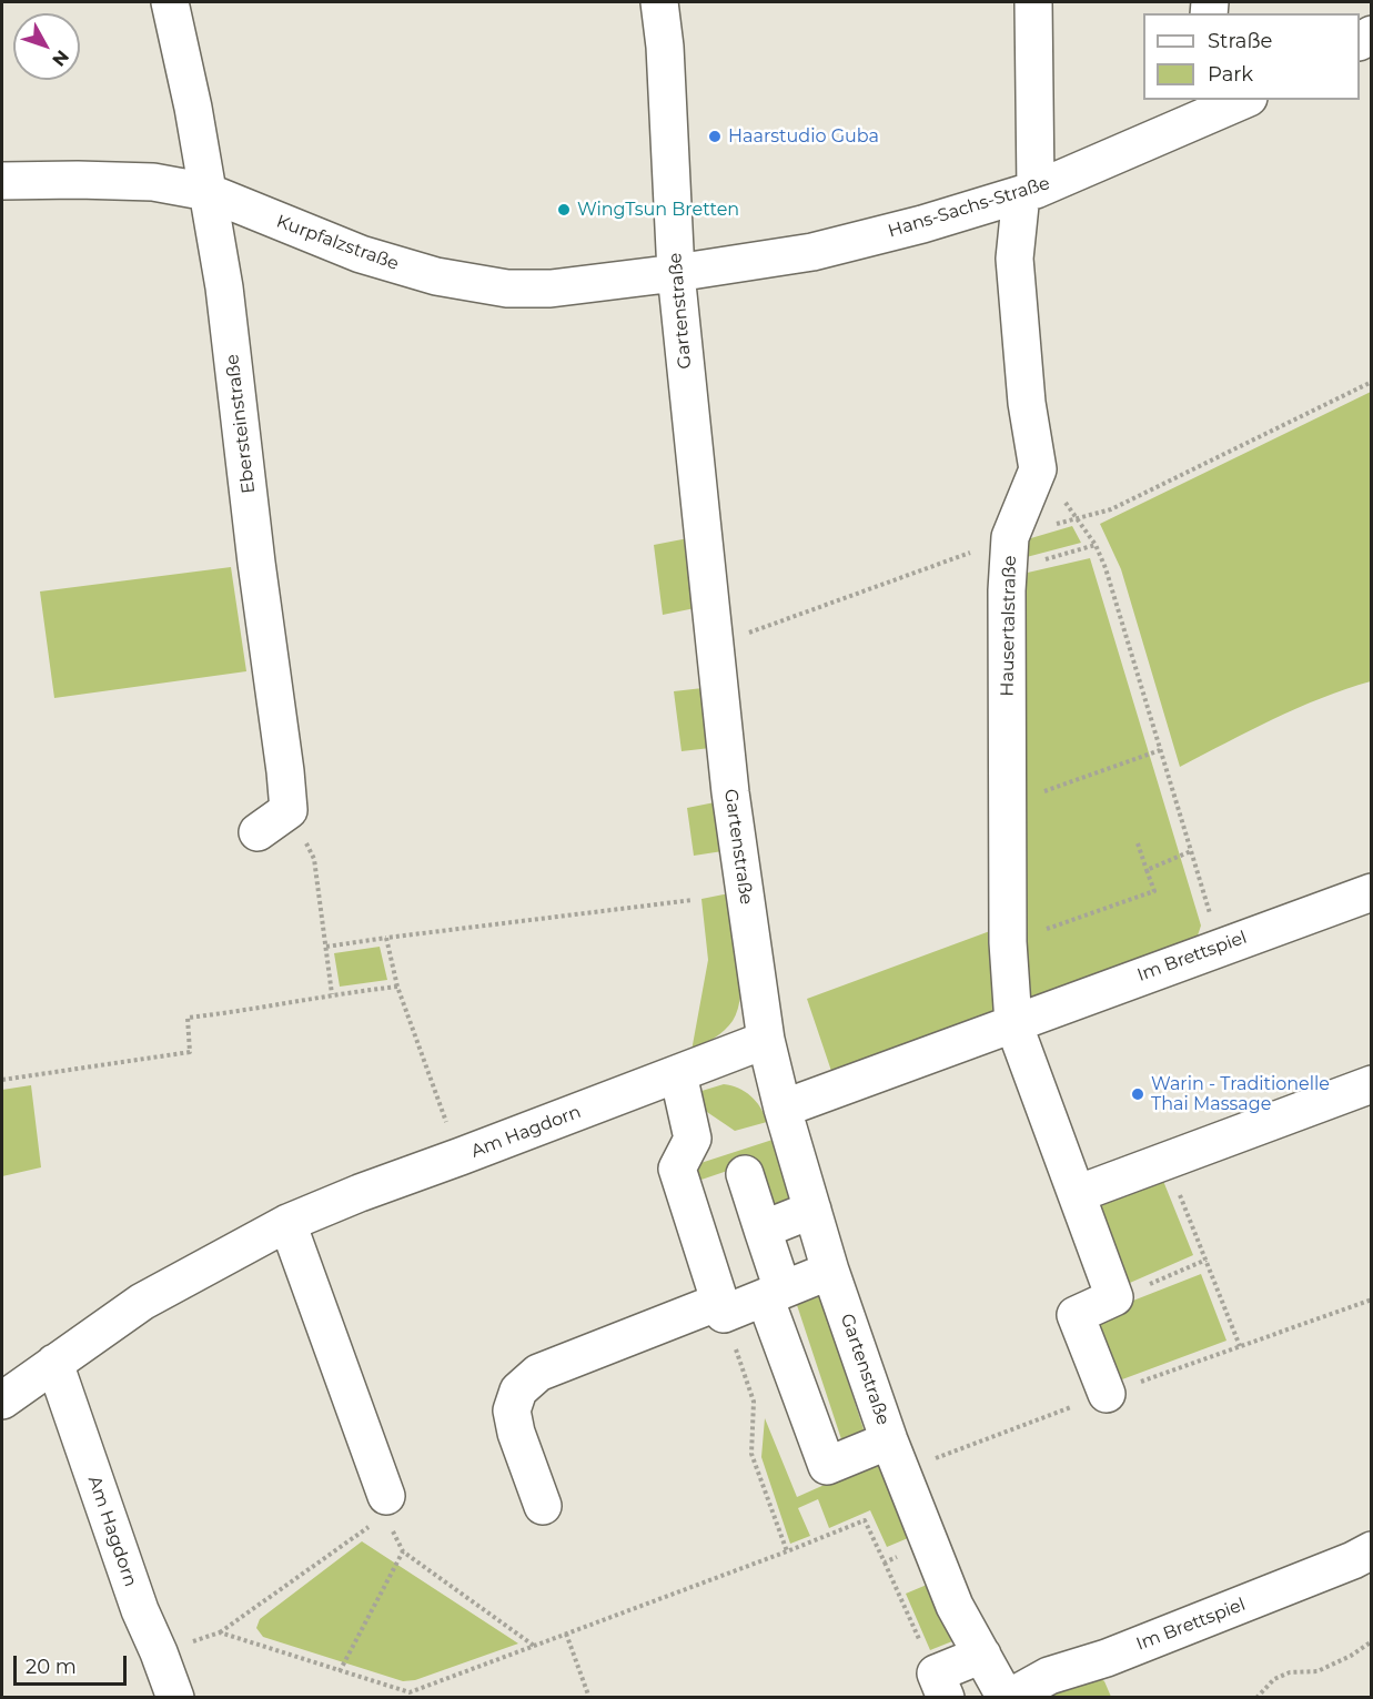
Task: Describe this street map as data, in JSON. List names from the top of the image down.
{
  "streets": {
    "street": [
      "Hans-Sachs-Straße",
      "Kurpfalzstraße",
      "Gartenstraße",
      "Ebersteinstraße",
      "Hausertalstraße",
      "Im Brettspiel",
      "Am Hagdorn"
    ]
  },
  "crossings": [
    ["Hans-Sachs-Straße", "Kurpfalzstraße"],
    ["Hans-Sachs-Straße", "Gartenstraße"],
    ["Hans-Sachs-Straße", "Hausertalstraße"],
    ["Kurpfalzstraße", "Gartenstraße"],
    ["Kurpfalzstraße", "Ebersteinstraße"],
    ["Gartenstraße", "Im Brettspiel"],
    ["Gartenstraße", "Am Hagdorn"],
    ["Hausertalstraße", "Im Brettspiel"]
  ],
  "places": ["Haarstudio Guba", "WingTsun Bretten", "Warin - Traditionelle Thai Massage"],
  "legend": ["Straße", "Park"],
  "scale_bar": "20 m",
  "north": "bottom right"
}
